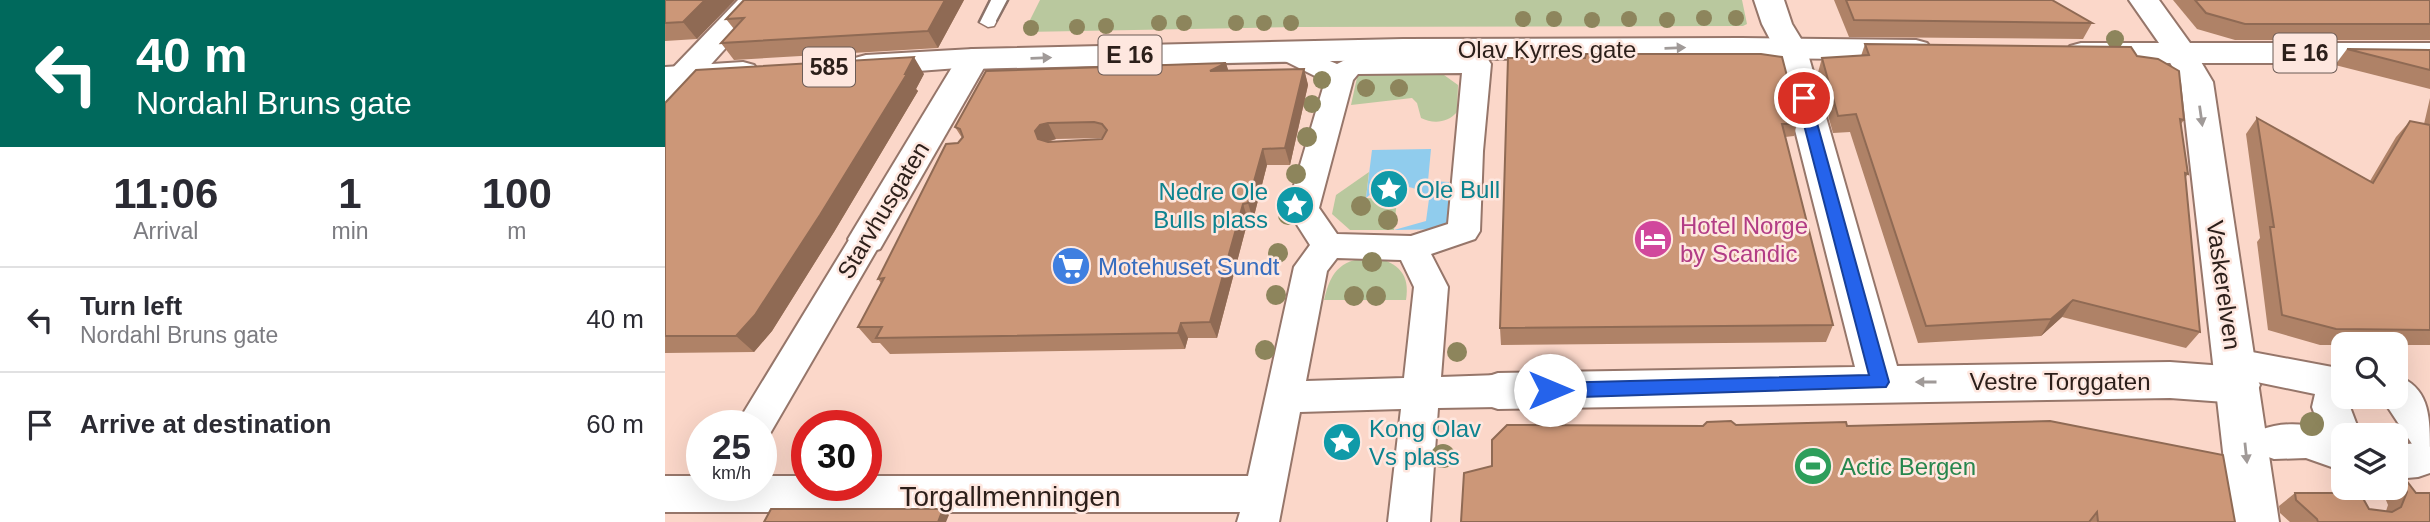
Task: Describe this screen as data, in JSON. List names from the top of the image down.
{
  "streets": {
    "main road": [
      "Olav Kyrres gate",
      "E 16",
      "585",
      "Starvhusgaten",
      "Vaskerelven",
      "Vestre Torggaten"
    ],
    "street": ["Torgallmenningen"]
  },
  "crossings": [
    ["Olav Kyrres gate", "Starvhusgaten"],
    ["E 16", "Vaskerelven"],
    ["Vaskerelven", "Vestre Torggaten"]
  ],
  "one_way": ["Olav Kyrres gate", "Vaskerelven"],
  "places": {
    "place": ["Ole Bull", "Nedre Ole Bulls plass", "Kong Olav Vs plass"],
    "hotel": ["Hotel Norge by Scandic"],
    "supermarket": ["Motehuset Sundt"],
    "sports": ["Actic Bergen"]
  },
  "page": {
    "turn": ["40 m", "Nordahl Bruns gate"],
    "eta": [
      "11:06",
      "Arrival",
      "1",
      "min",
      "100",
      "m"
    ],
    "list": [
      {
        "name": "Turn left",
        "note": "Nordahl Bruns gate",
        "value": "40 m"
      },
      {
        "name": "Arrive at destination",
        "value": "60 m"
      }
    ],
    "speed": "25 km/h",
    "limit": "30"
  }
}
